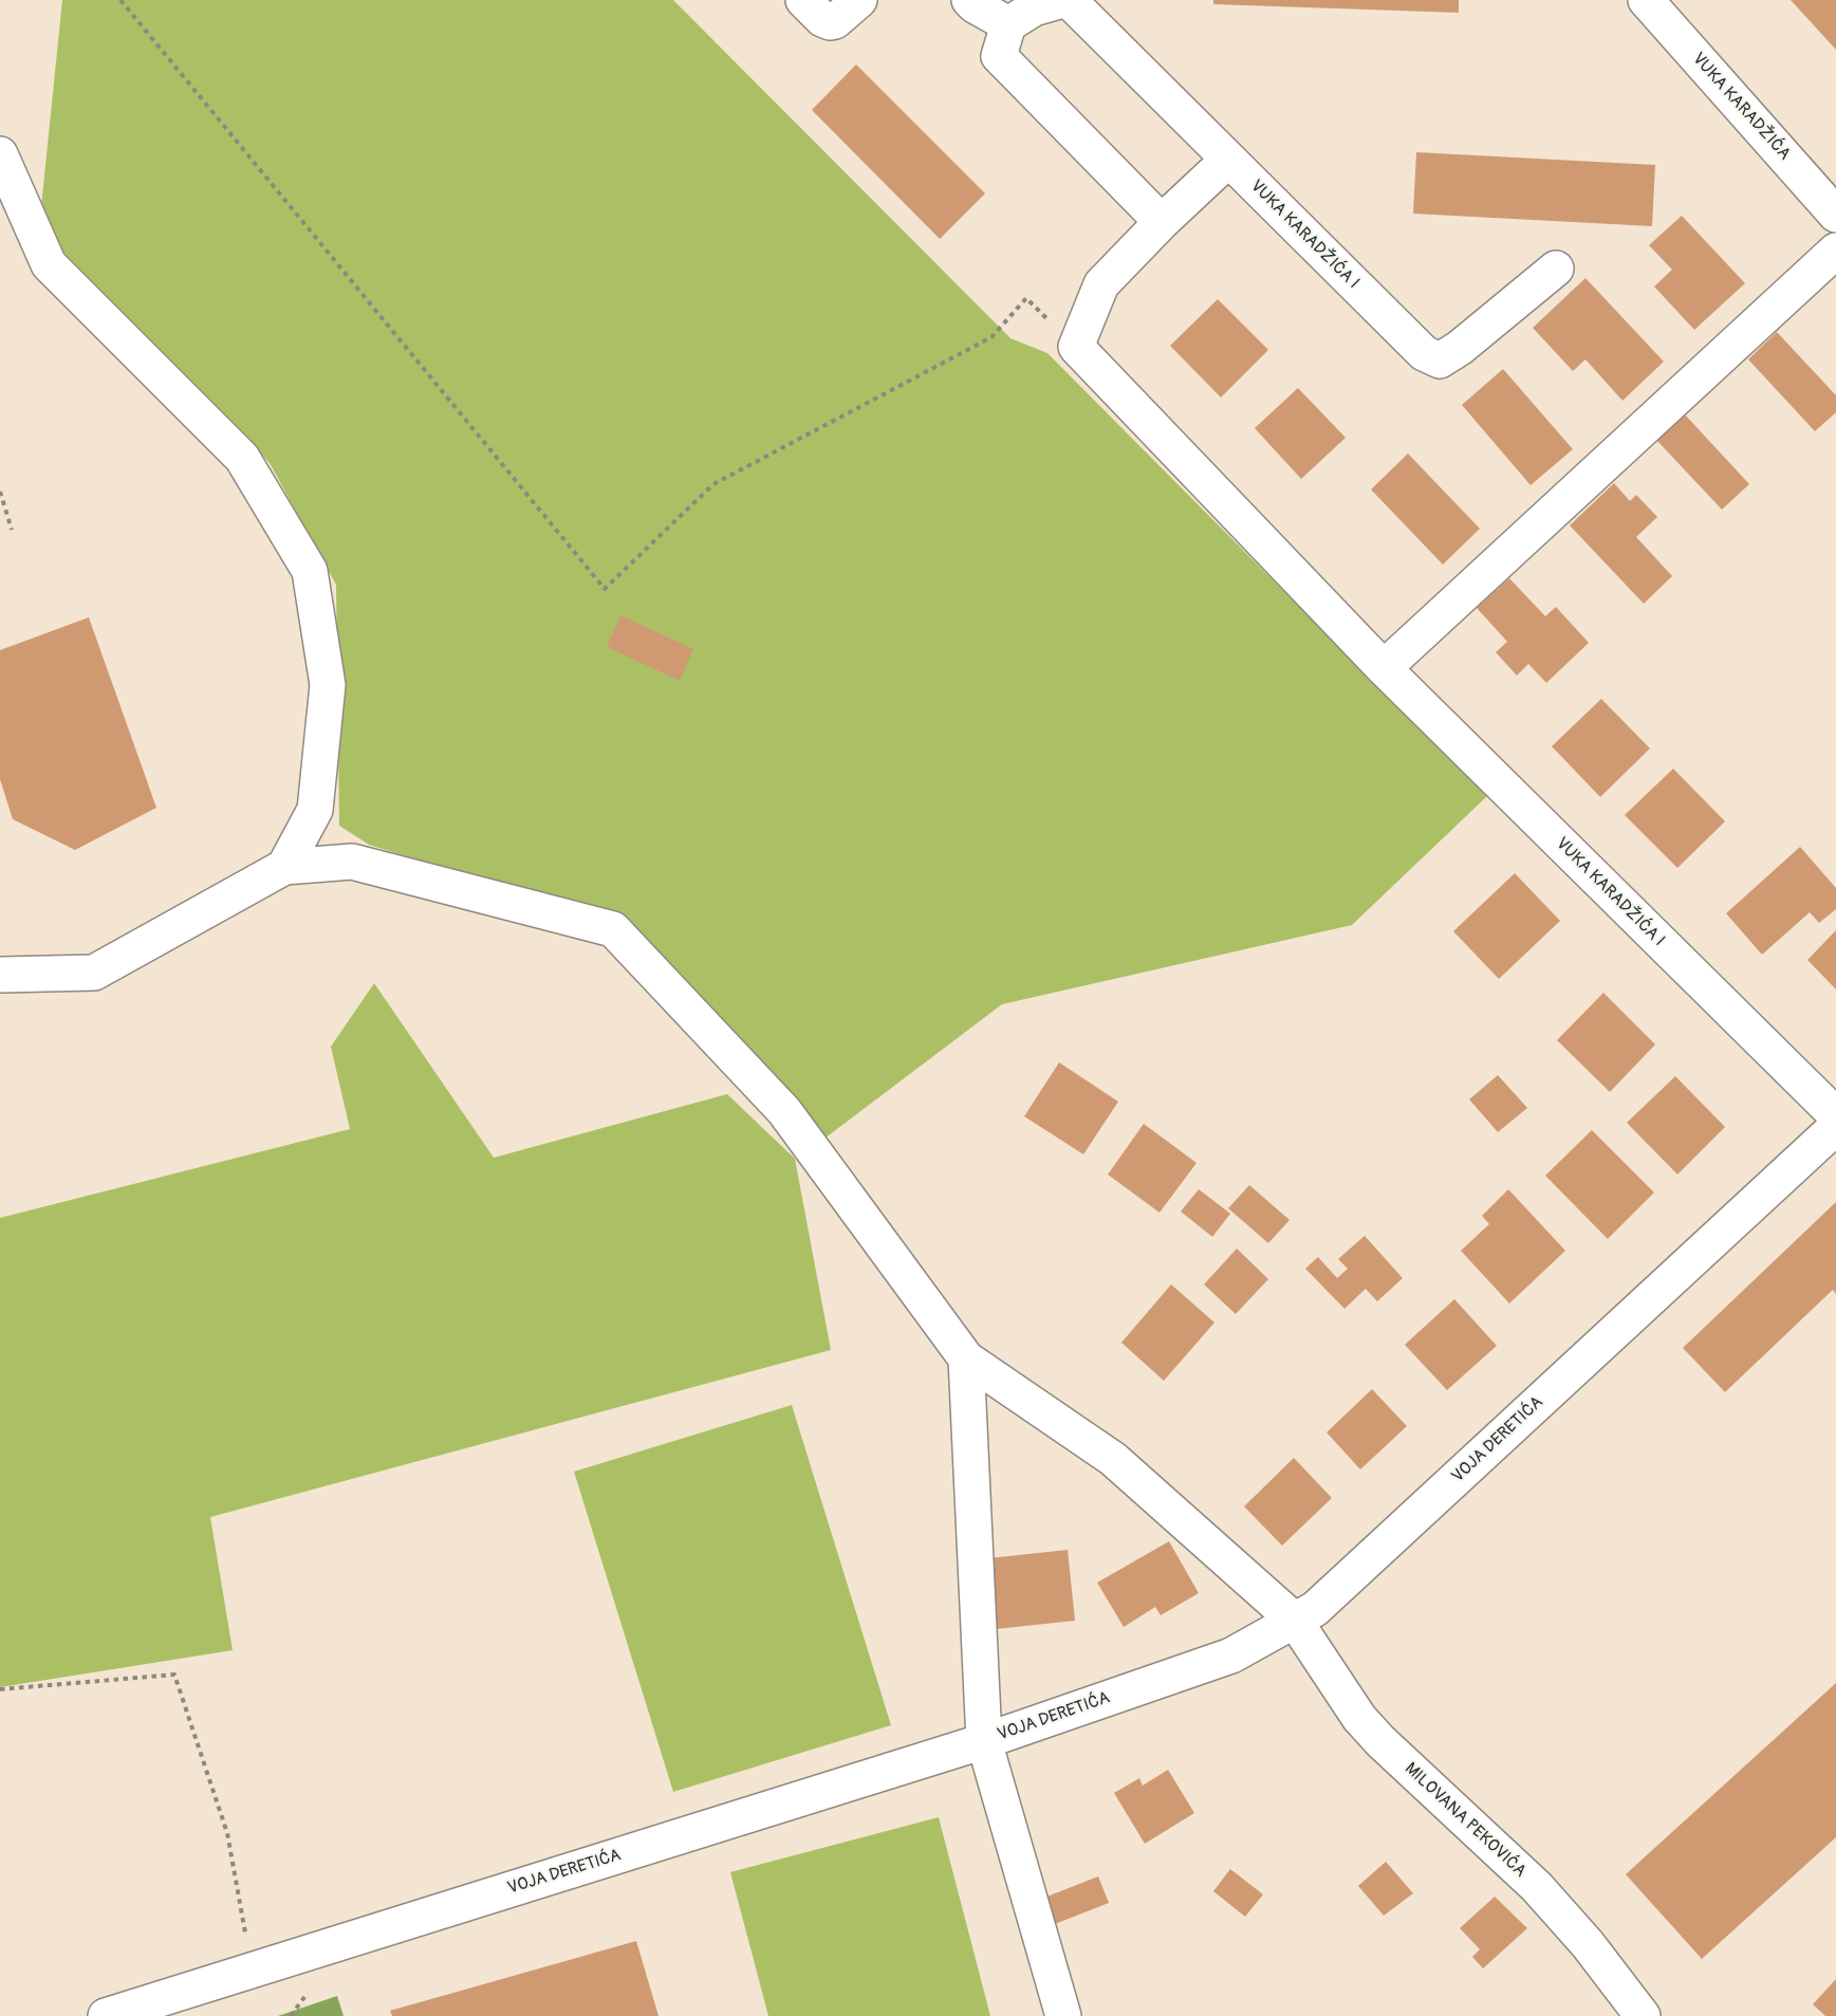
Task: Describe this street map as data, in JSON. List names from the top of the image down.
{
  "streets": {
    "street": [
      "VUKA KARADŽIĆA",
      "VUKA KARADŽIĆA I",
      "VOJA DERETIĆA",
      "MILOVANA PEKOVIĆA"
    ]
  },
  "crossings": [
    ["VOJA DERETIĆA", "MILOVANA PEKOVIĆA"]
  ]
}
